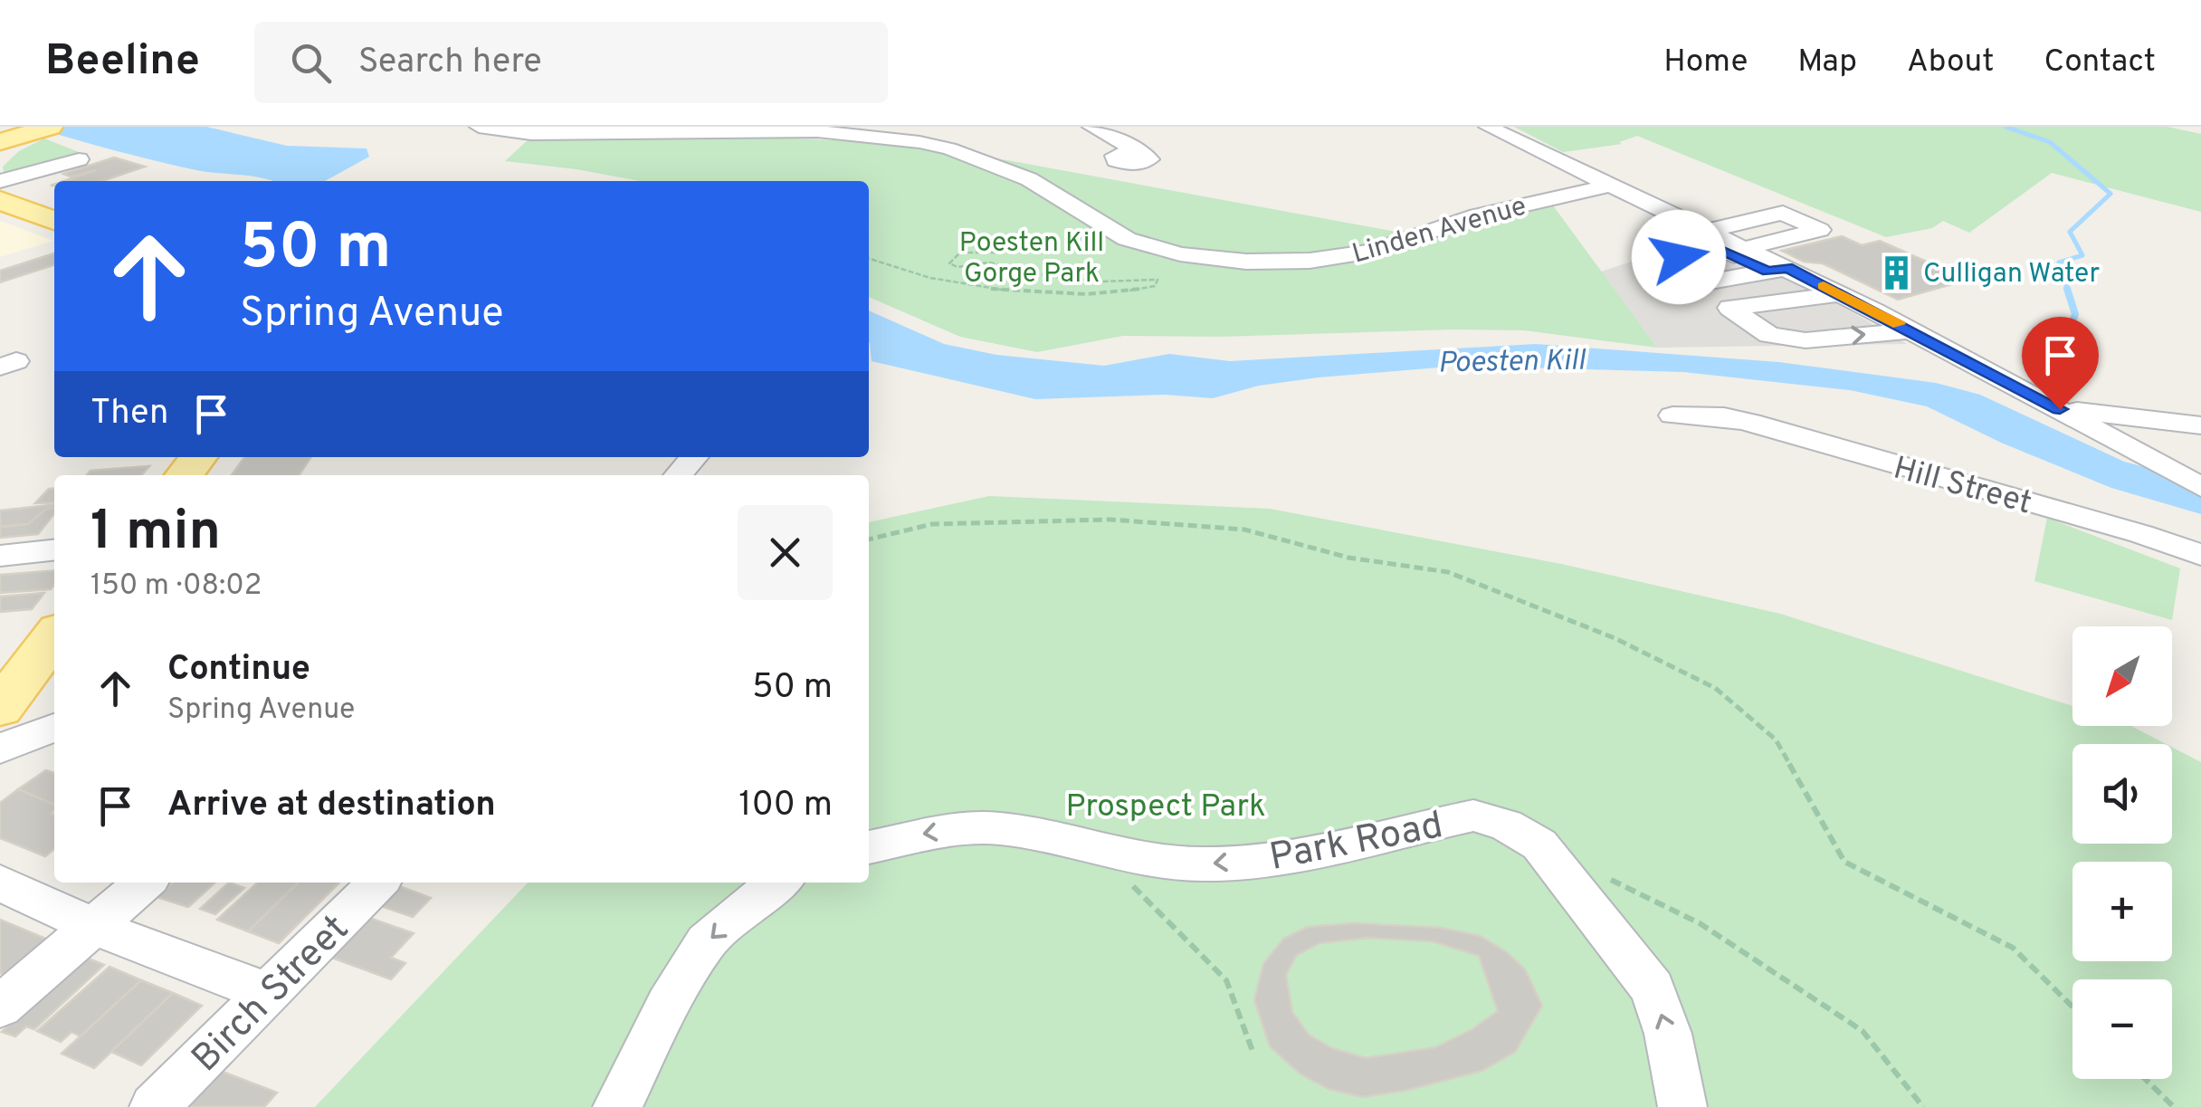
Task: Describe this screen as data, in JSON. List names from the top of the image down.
{
  "streets": {
    "street": [
      "Linden Avenue",
      "Hill Street",
      "Park Road",
      "Birch Street"
    ]
  },
  "one_way": ["Park Road"],
  "water": ["Poesten Kill"],
  "parks": ["Poesten Kill Gorge Park", "Prospect Park"],
  "places": {
    "building": ["Culligan Water"]
  },
  "north": "bottom left",
  "page": {
    "header": "Beeline",
    "search": "Search here",
    "nav": [
      "Home",
      "Map",
      "About",
      "Contact"
    ],
    "turn": ["50 m", "Spring Avenue"],
    "then": "Then",
    "heading": ["1 min", "150 m · 08:02"],
    "map_buttons": ["+", "−"],
    "list": [
      {
        "name": "Continue",
        "note": "Spring Avenue",
        "value": "50 m"
      },
      {
        "name": "Arrive at destination",
        "value": "100 m"
      }
    ]
  }
}
